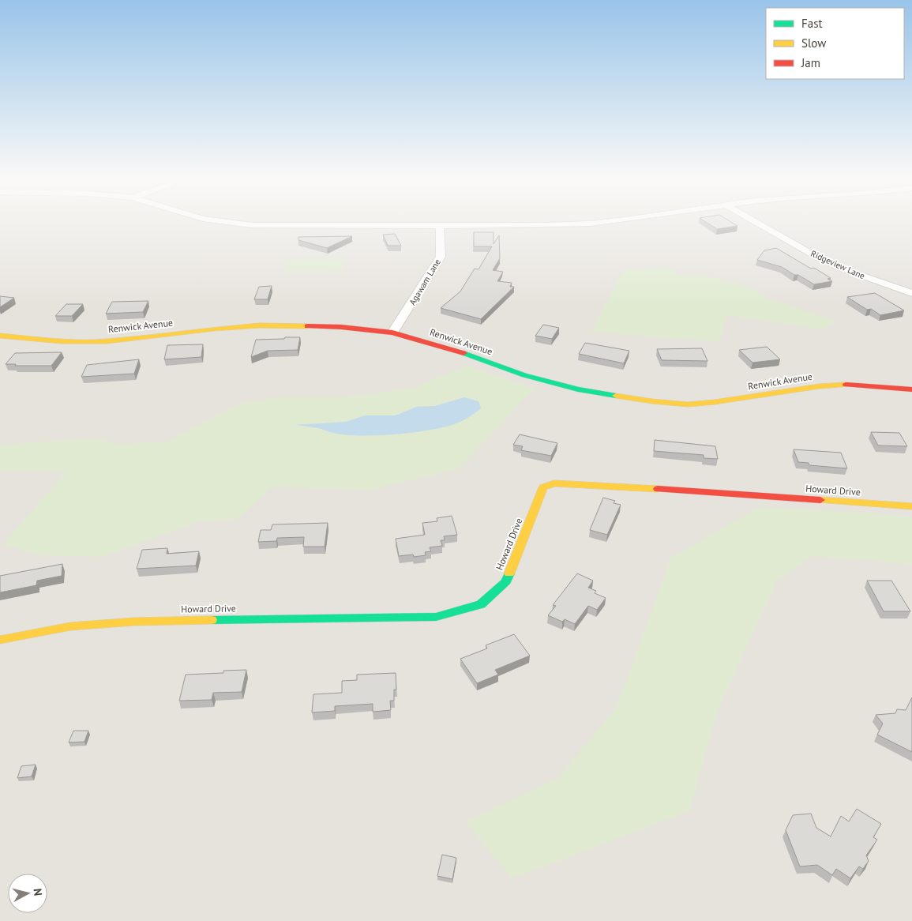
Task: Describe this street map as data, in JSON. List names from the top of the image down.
{
  "streets": {
    "street": [
      "Ridgeview Lane",
      "Agawam Lane",
      "Renwick Avenue",
      "Howard Drive"
    ]
  },
  "crossings": [
    ["Agawam Lane", "Renwick Avenue"]
  ],
  "legend": ["Fast", "Slow", "Jam"],
  "north": "right"
}
